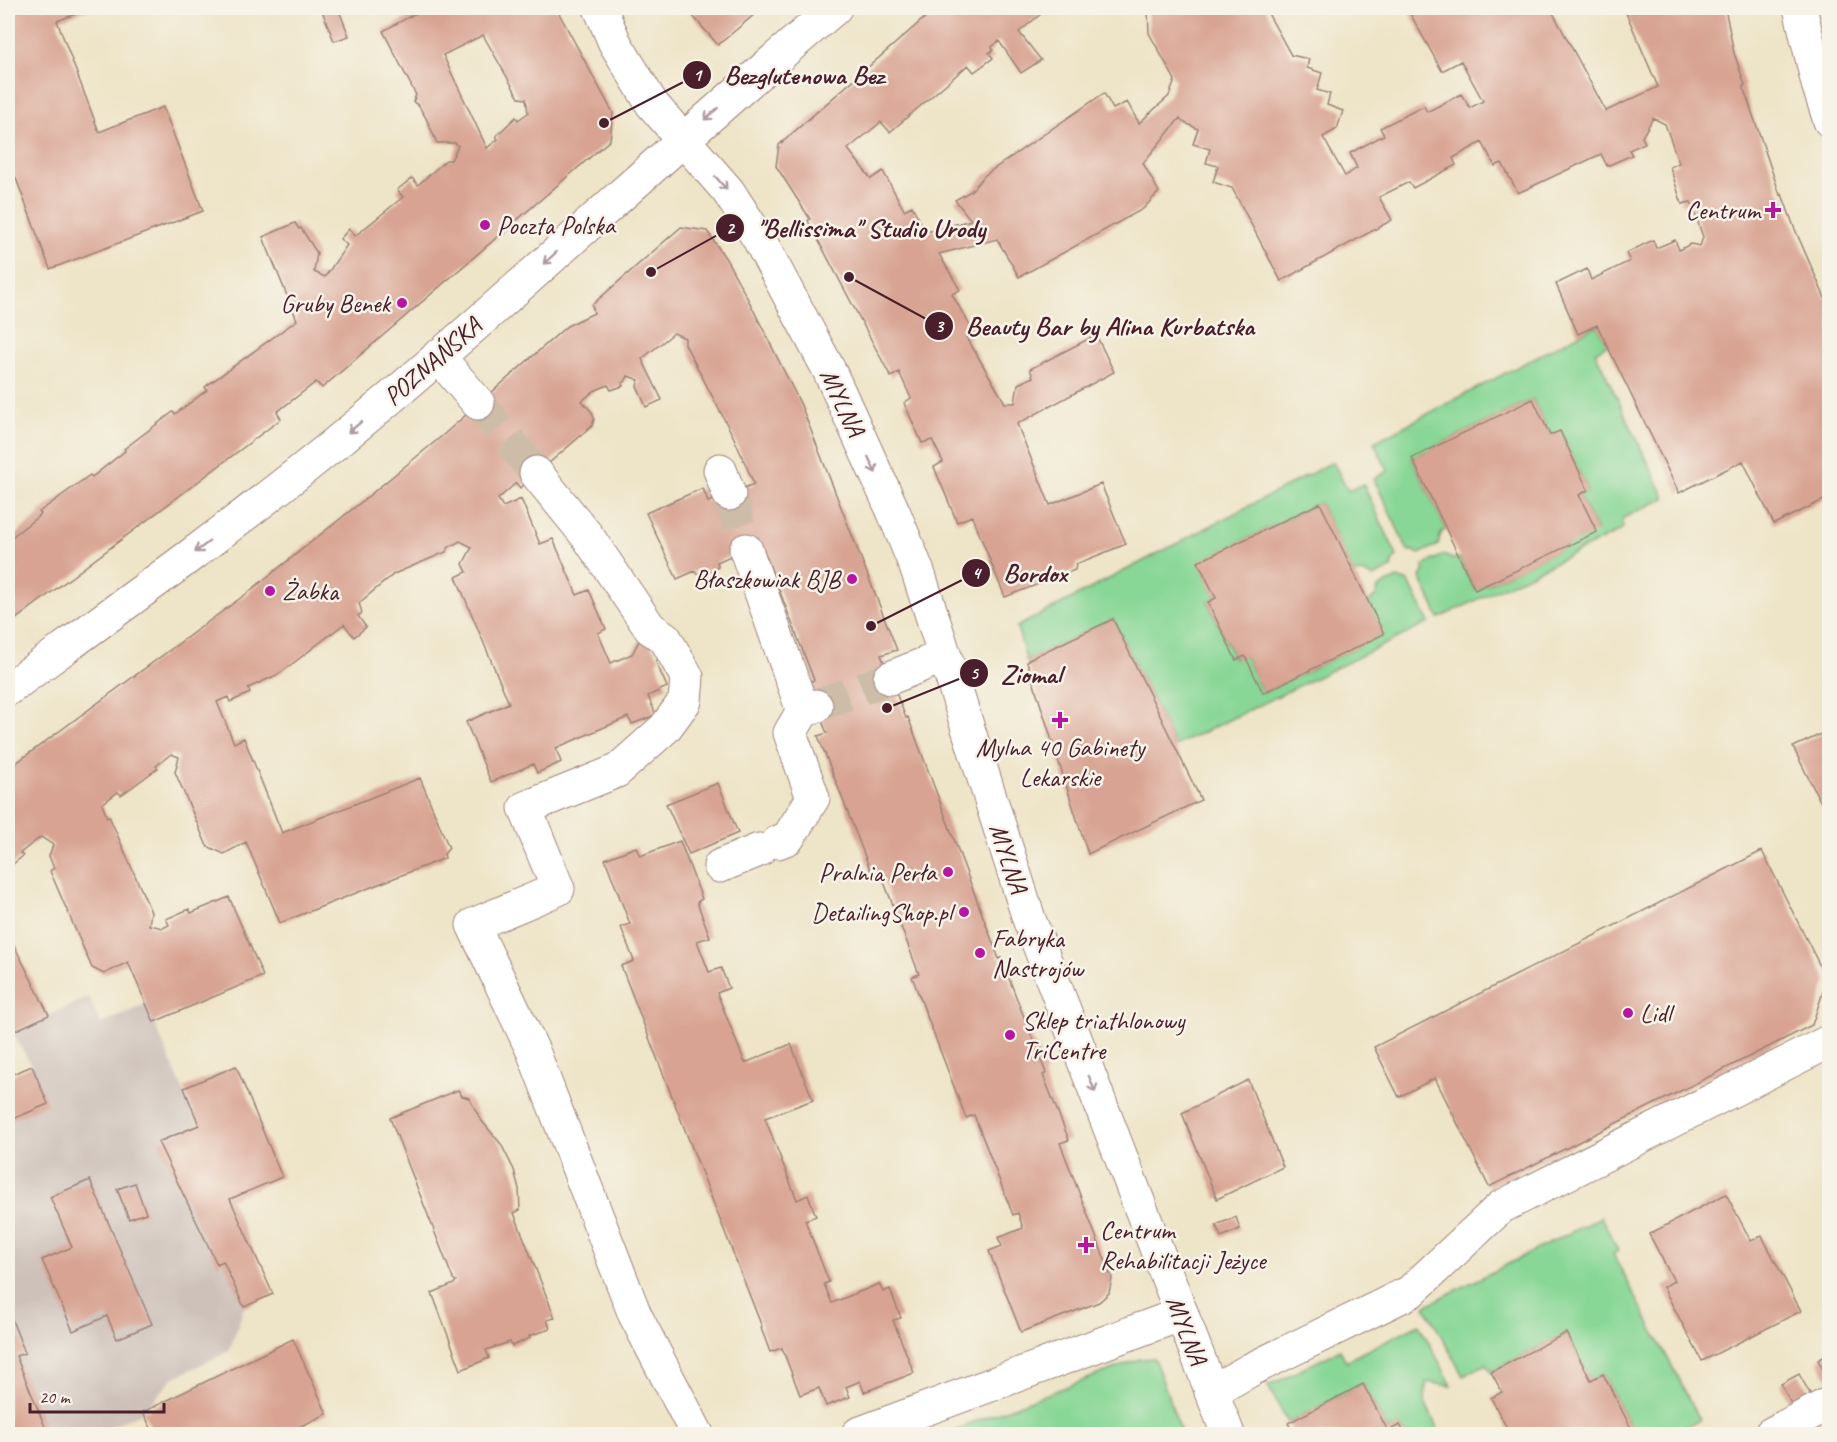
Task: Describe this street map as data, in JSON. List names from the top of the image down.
{
  "streets": {
    "street": ["POZNAŃSKA", "MYLNA"]
  },
  "crossings": [
    ["POZNAŃSKA", "MYLNA"]
  ],
  "one_way": ["POZNAŃSKA", "MYLNA"],
  "places": {
    "other": [
      "Bezglutenowa Bez",
      "Poczta Polska",
      "\"Bellissima\" Studio Urody",
      "Beauty Bar by Alina Kurbatska",
      "Gruby Benek",
      "Błaszkowiak BJB",
      "Żabka",
      "Bordox",
      "Ziomal",
      "Pralnia Perła",
      "DetailingShop.pl",
      "Fabryka Nastrojów",
      "Lidl",
      "Sklep triathlonowy TriCentre"
    ],
    "health": ["Centrum", "Mylna 40 Gabinety Lekarskie", "Centrum Rehabilitacji Jeżyce"]
  },
  "scale_bar": "20 m"
}
